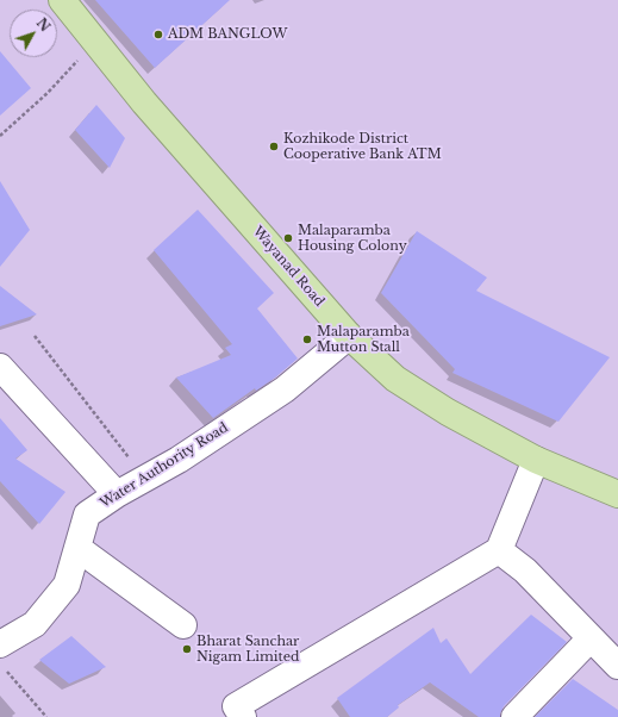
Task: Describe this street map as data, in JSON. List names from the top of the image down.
{
  "streets": {
    "highway": ["Wayanad Road"],
    "street": ["Water Authority Road"]
  },
  "crossings": [
    ["Wayanad Road", "Water Authority Road"]
  ],
  "places": [
    "ADM BANGLOW",
    "Kozhikode District Cooperative Bank ATM",
    "Malaparamba Housing Colony",
    "Malaparamba Mutton Stall",
    "Bharat Sanchar Nigam Limited"
  ],
  "north": "top right"
}
